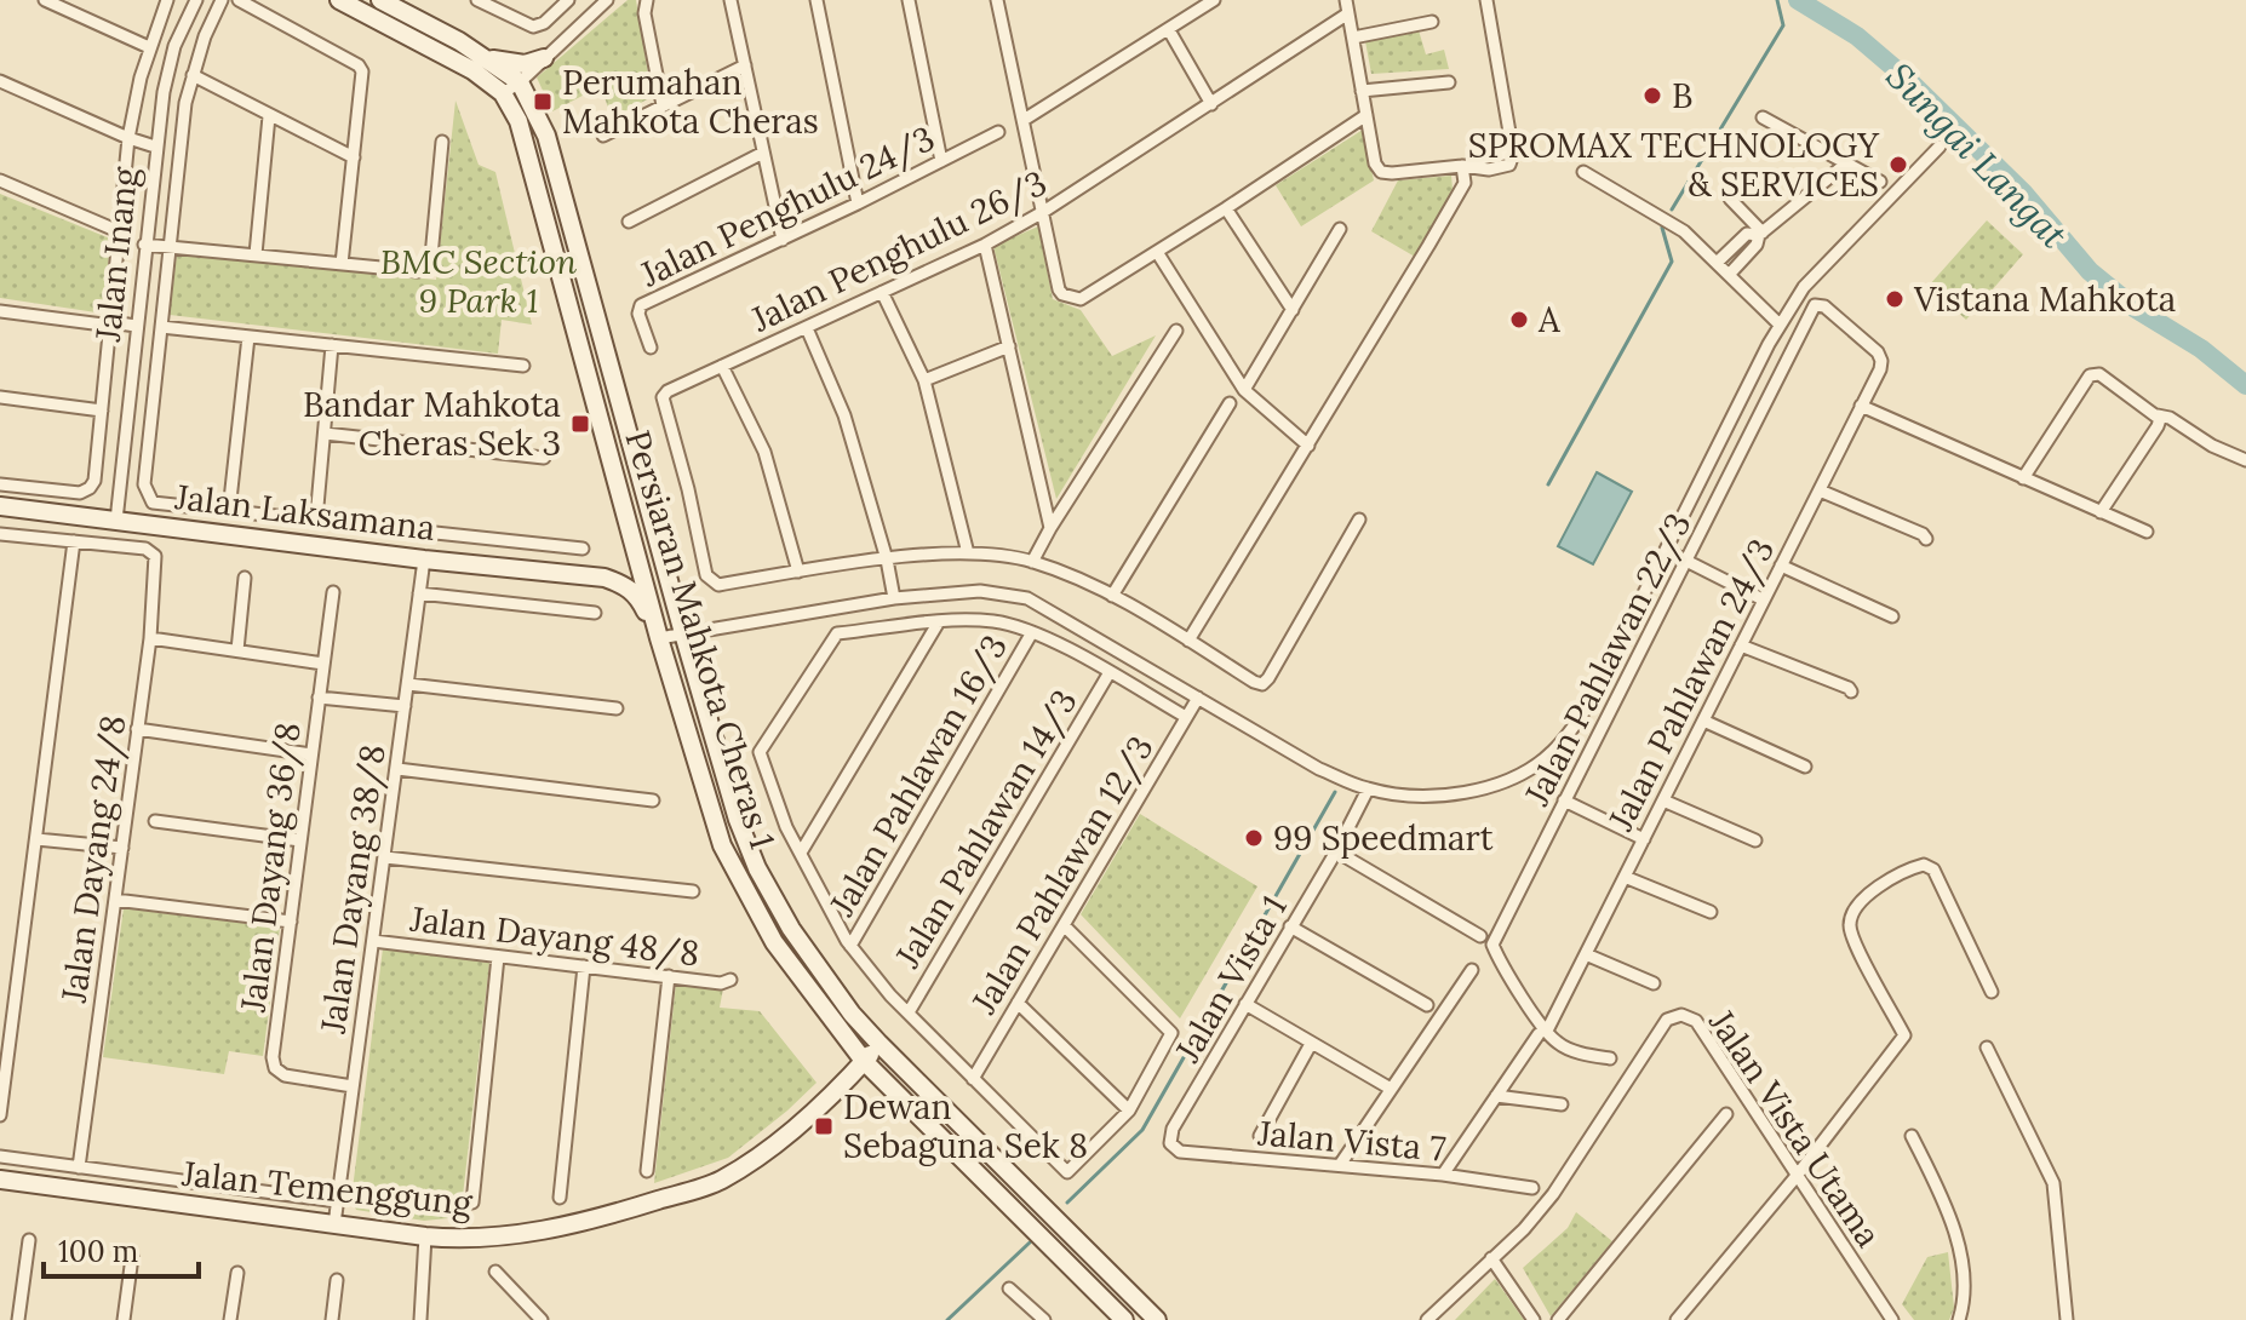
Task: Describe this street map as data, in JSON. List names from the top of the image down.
{
  "streets": {
    "main road": ["Jalan Laksamana", "Persiaran Mahkota Cheras 1", "Jalan Temenggung"],
    "street": [
      "Jalan Penghulu 24/3",
      "Jalan Penghulu 26/3",
      "Jalan Inang",
      "Jalan Pahlawan 22/3",
      "Jalan Pahlawan 24/3",
      "Jalan Pahlawan 16/3",
      "Jalan Pahlawan 14/3",
      "Jalan Dayang 24/8",
      "Jalan Dayang 36/8",
      "Jalan Pahlawan 12/3",
      "Jalan Dayang 38/8",
      "Jalan Dayang 48/8",
      "Jalan Vista 1",
      "Jalan Vista Utama",
      "Jalan Vista 7"
    ]
  },
  "crossings": [
    ["Jalan Inang", "Jalan Laksamana"],
    ["Jalan Laksamana", "Jalan Dayang 38/8"],
    ["Persiaran Mahkota Cheras 1", "Jalan Temenggung"],
    ["Jalan Pahlawan 22/3", "Jalan Pahlawan 24/3"],
    ["Jalan Pahlawan 24/3", "Jalan Vista 7"],
    ["Jalan Dayang 36/8", "Jalan Dayang 38/8"],
    ["Jalan Dayang 38/8", "Jalan Dayang 48/8"],
    ["Jalan Dayang 38/8", "Jalan Temenggung"],
    ["Jalan Vista 1", "Jalan Vista 7"]
  ],
  "water": ["Sungai Langat"],
  "parks": ["BMC Section 9 Park 1"],
  "places": {
    "other": [
      "B",
      "SPROMAX TECHNOLOGY & SERVICES",
      "Vistana Mahkota",
      "A",
      "99 Speedmart"
    ],
    "transit": ["Perumahan Mahkota Cheras", "Bandar Mahkota Cheras Sek 3", "Dewan Sebaguna Sek 8"]
  },
  "scale_bar": "100 m"
}
